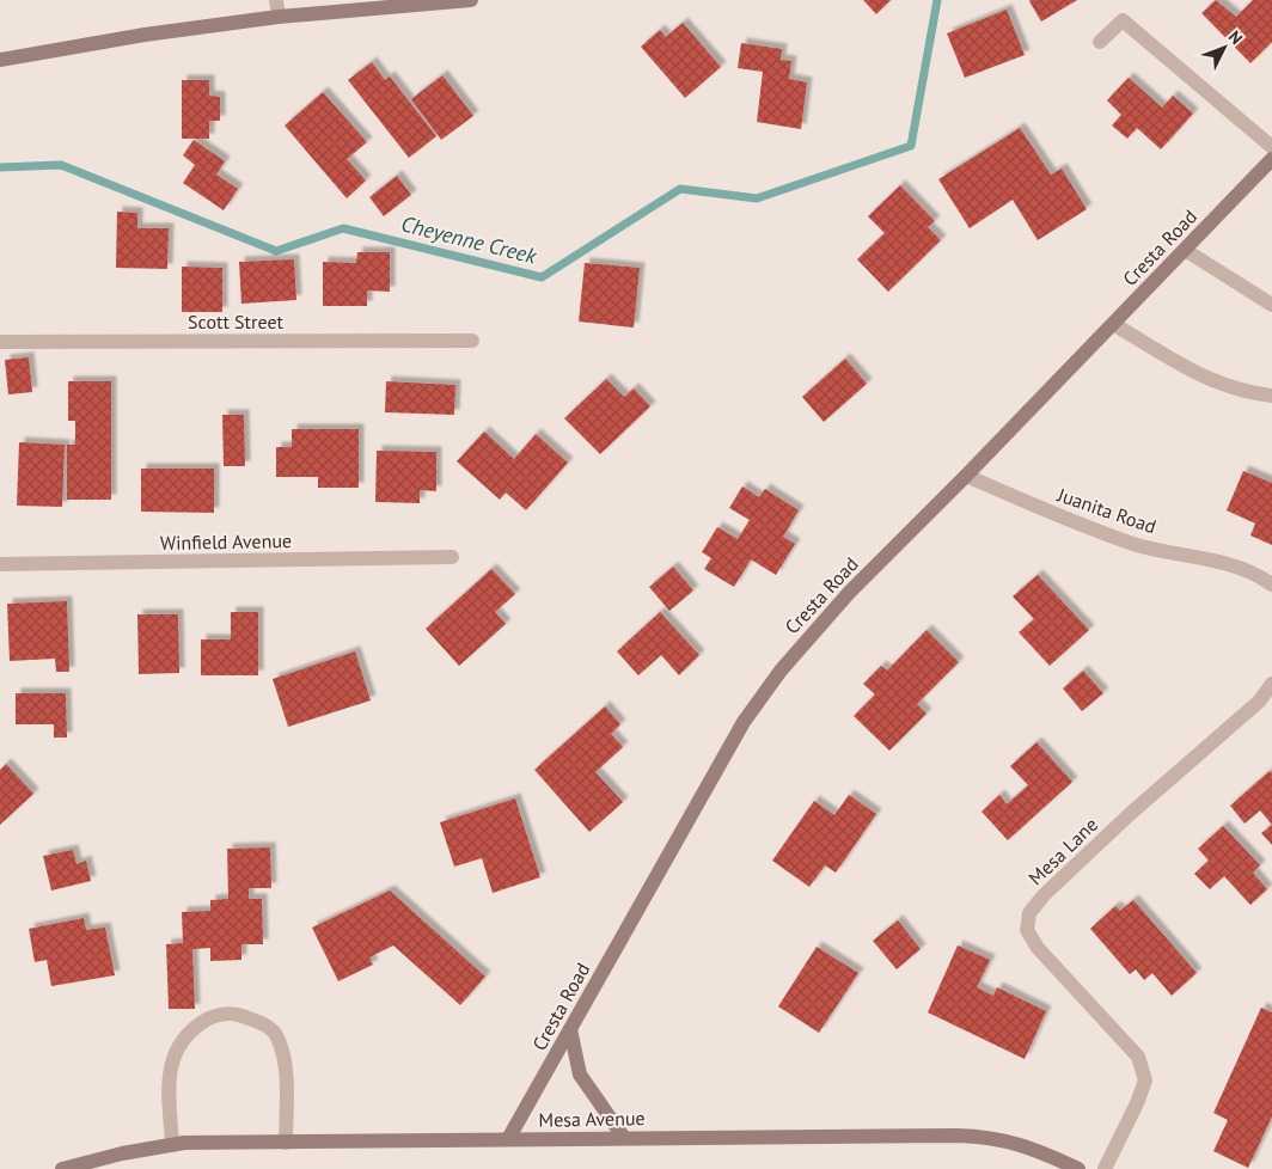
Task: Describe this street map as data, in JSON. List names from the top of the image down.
{
  "streets": {
    "main road": ["Cresta Road", "Mesa Avenue"],
    "street": [
      "Scott Street",
      "Juanita Road",
      "Winfield Avenue",
      "Mesa Lane"
    ]
  },
  "crossings": [
    ["Cresta Road", "Juanita Road"],
    ["Cresta Road", "Mesa Avenue"]
  ],
  "water": ["Cheyenne Creek"],
  "north": "top right"
}
